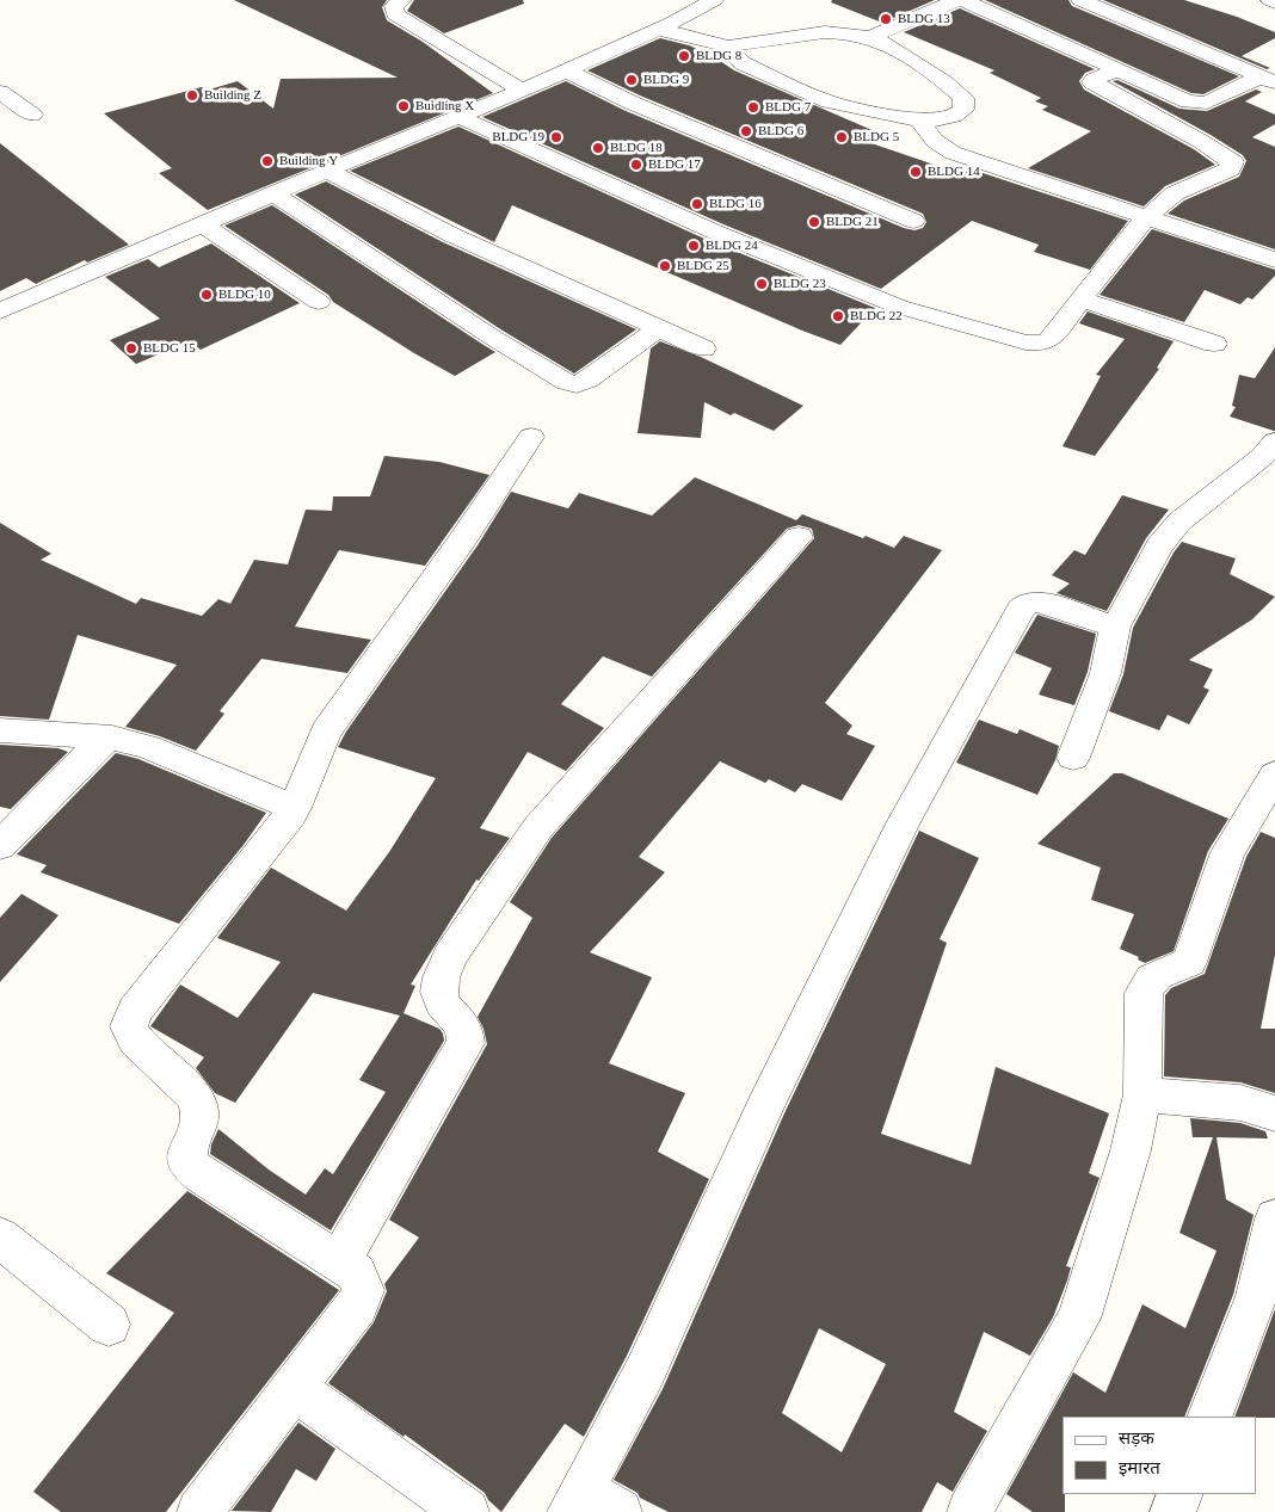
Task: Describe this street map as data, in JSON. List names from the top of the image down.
{
  "places": [
    "BLDG 13",
    "BLDG 8",
    "BLDG 9",
    "Building Z",
    "Buidling X",
    "BLDG 7",
    "BLDG 6",
    "BLDG 19",
    "BLDG 5",
    "BLDG 18",
    "Building Y",
    "BLDG 17",
    "BLDG 14",
    "BLDG 16",
    "BLDG 21",
    "BLDG 24",
    "BLDG 25",
    "BLDG 23",
    "BLDG 10",
    "BLDG 22",
    "BLDG 15"
  ],
  "legend": ["सड़क", "इमारत"]
}
